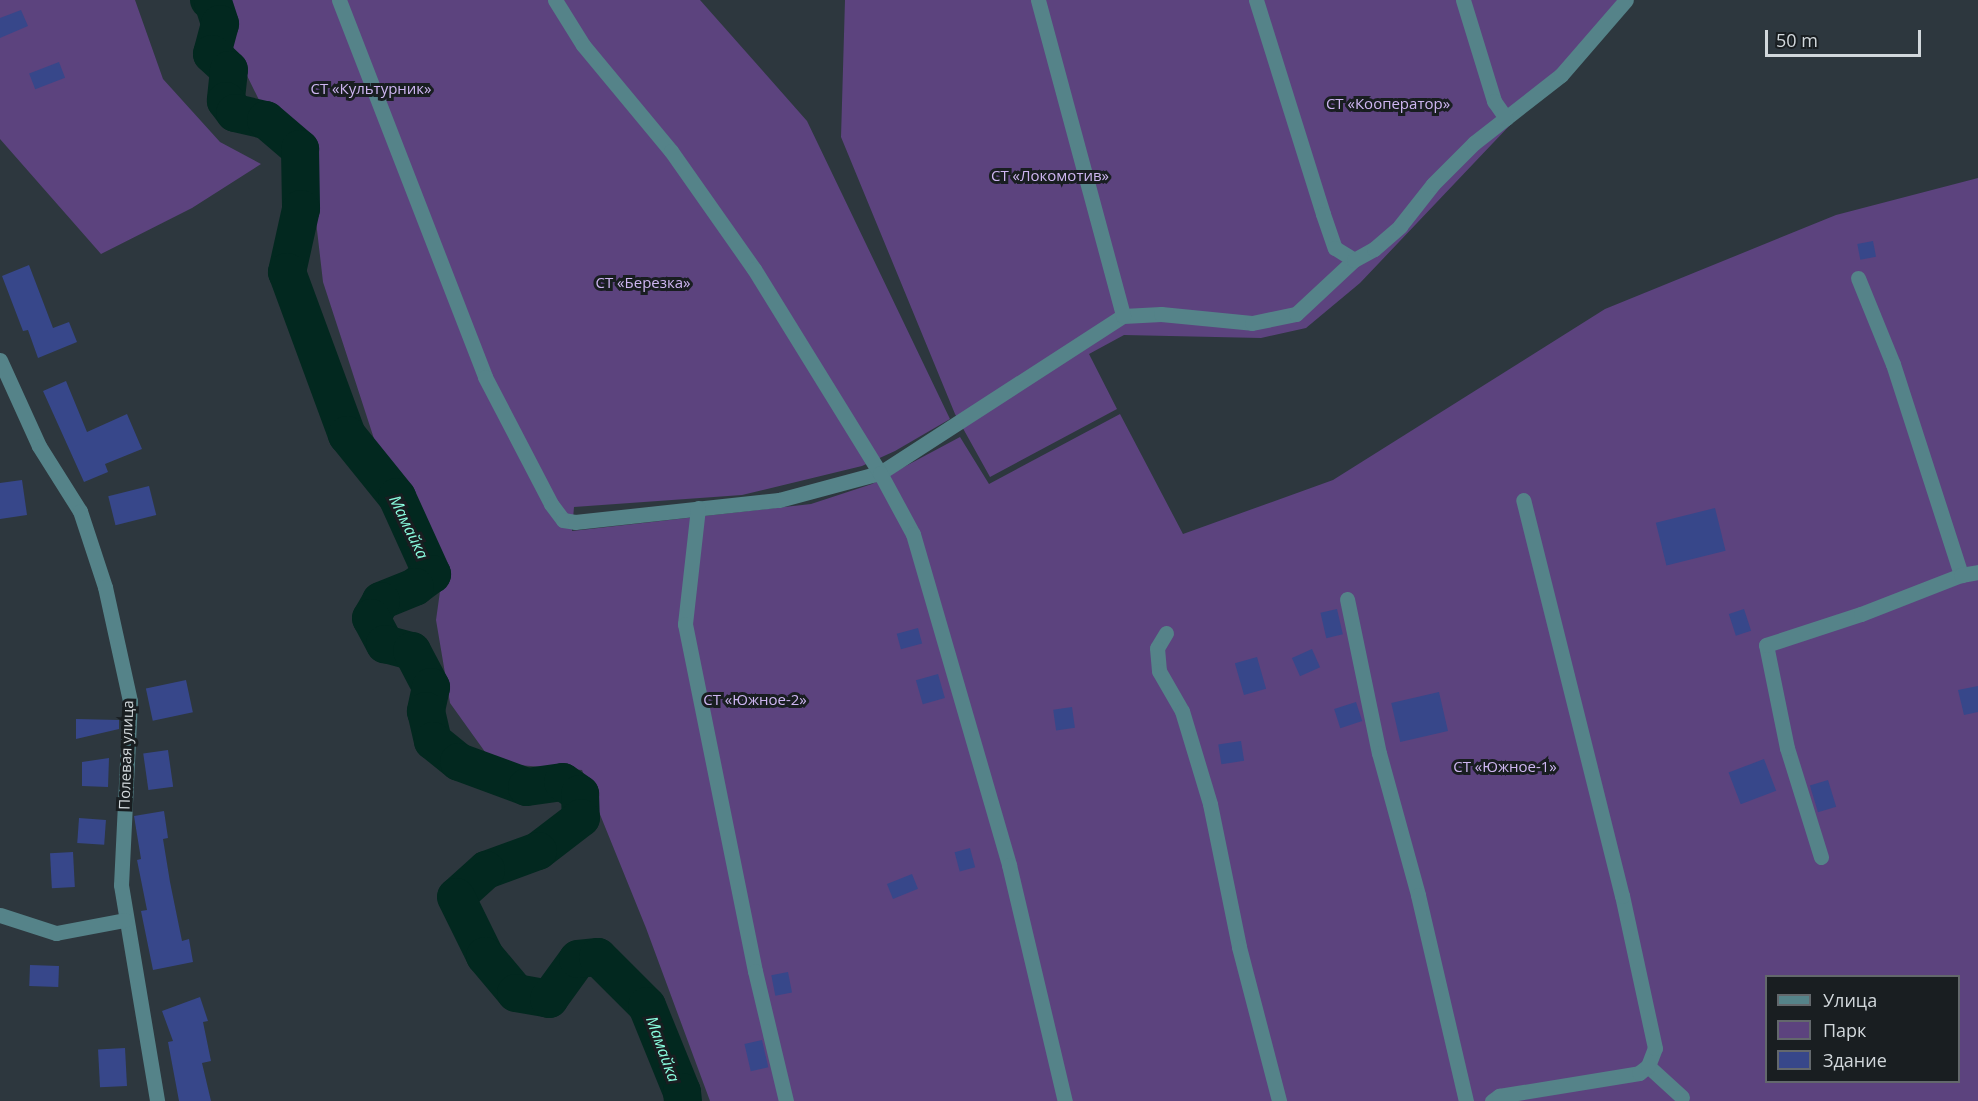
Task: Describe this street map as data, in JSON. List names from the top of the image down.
{
  "streets": {
    "street": ["Полевая улица"]
  },
  "water": ["Мамайка"],
  "parks": [
    "СТ «Культурник»",
    "СТ «Кооператор»",
    "СТ «Локомотив»",
    "СТ «Березка»",
    "СТ «Южное-2»",
    "СТ «Южное-1»"
  ],
  "legend": ["Улица", "Парк", "Здание"],
  "scale_bar": "50 m"
}
